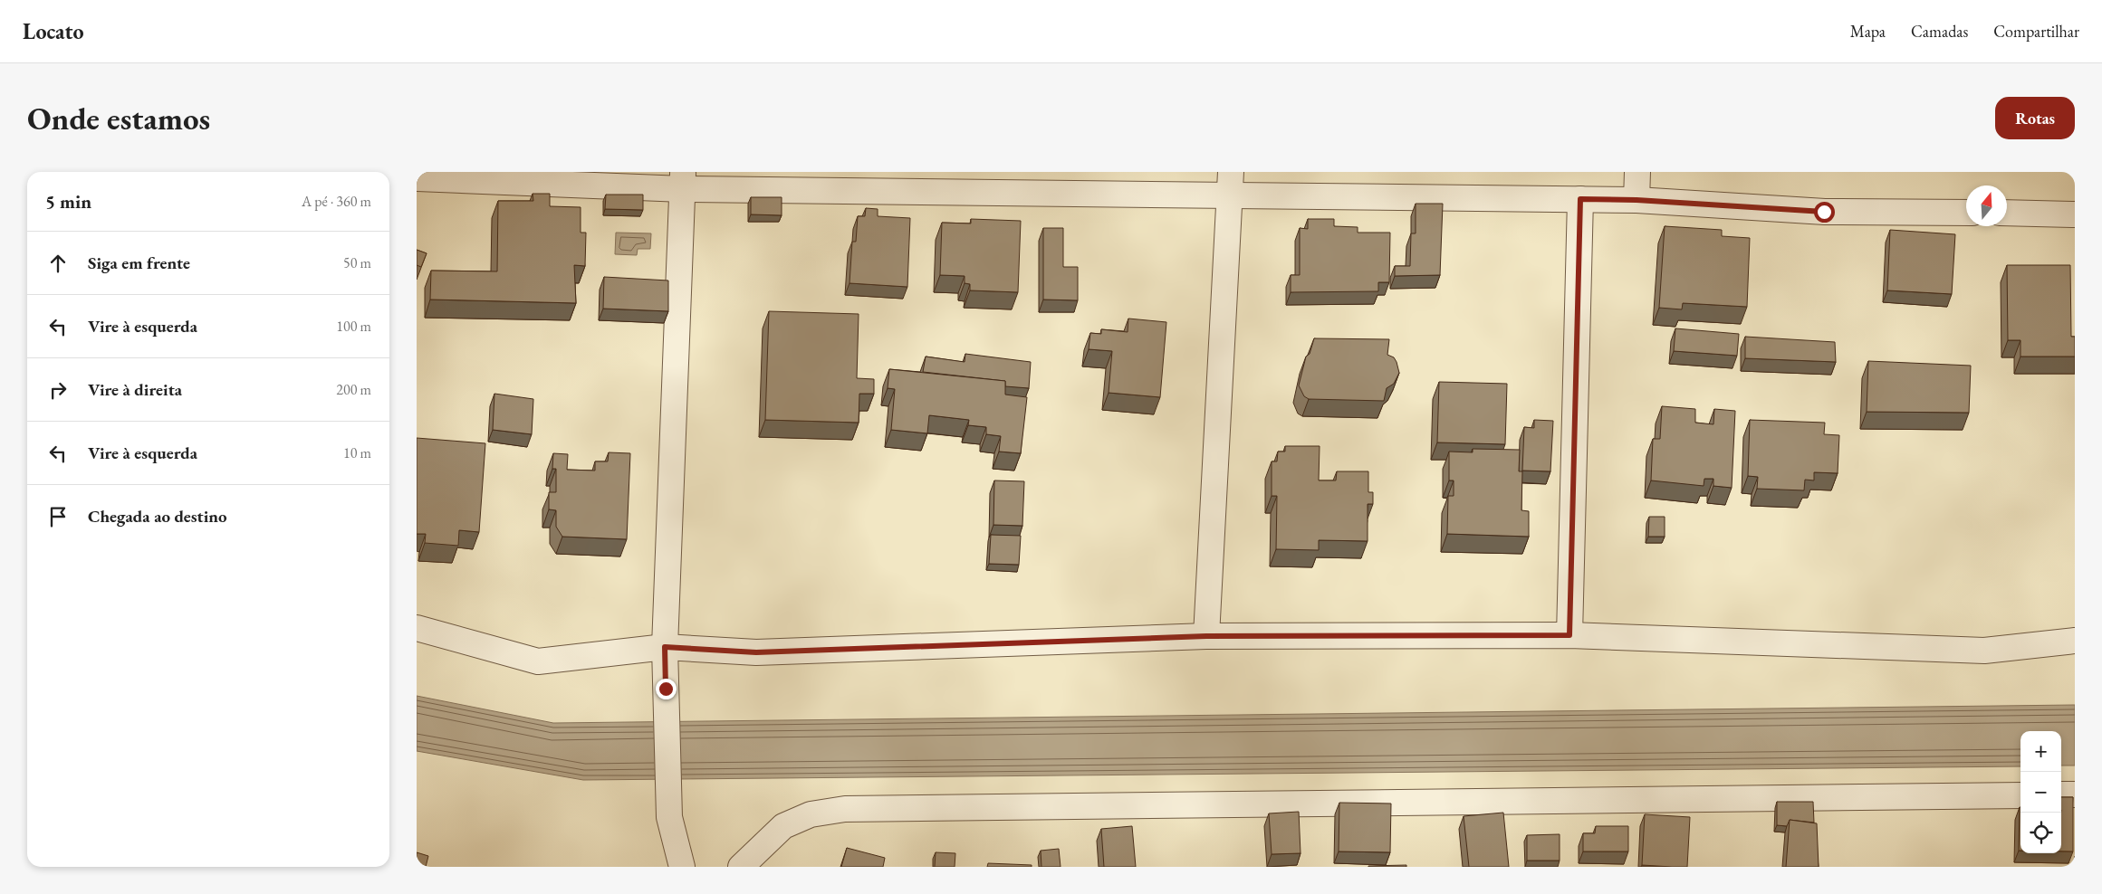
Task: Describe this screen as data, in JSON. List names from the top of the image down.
{
  "north": "top",
  "page": {
    "header": "Locato",
    "nav": ["Mapa", "Camadas", "Compartilhar"],
    "buttons": "Rotas",
    "title": "Onde estamos",
    "heading": ["5 min", "A pé · 360 m"],
    "list": [
      ["Siga em frente", "50 m"],
      ["Vire à esquerda", "100 m"],
      ["Vire à direita", "200 m"],
      ["Vire à esquerda", "10 m"],
      "Chegada ao destino"
    ],
    "map_buttons": ["+", "−"]
  }
}
